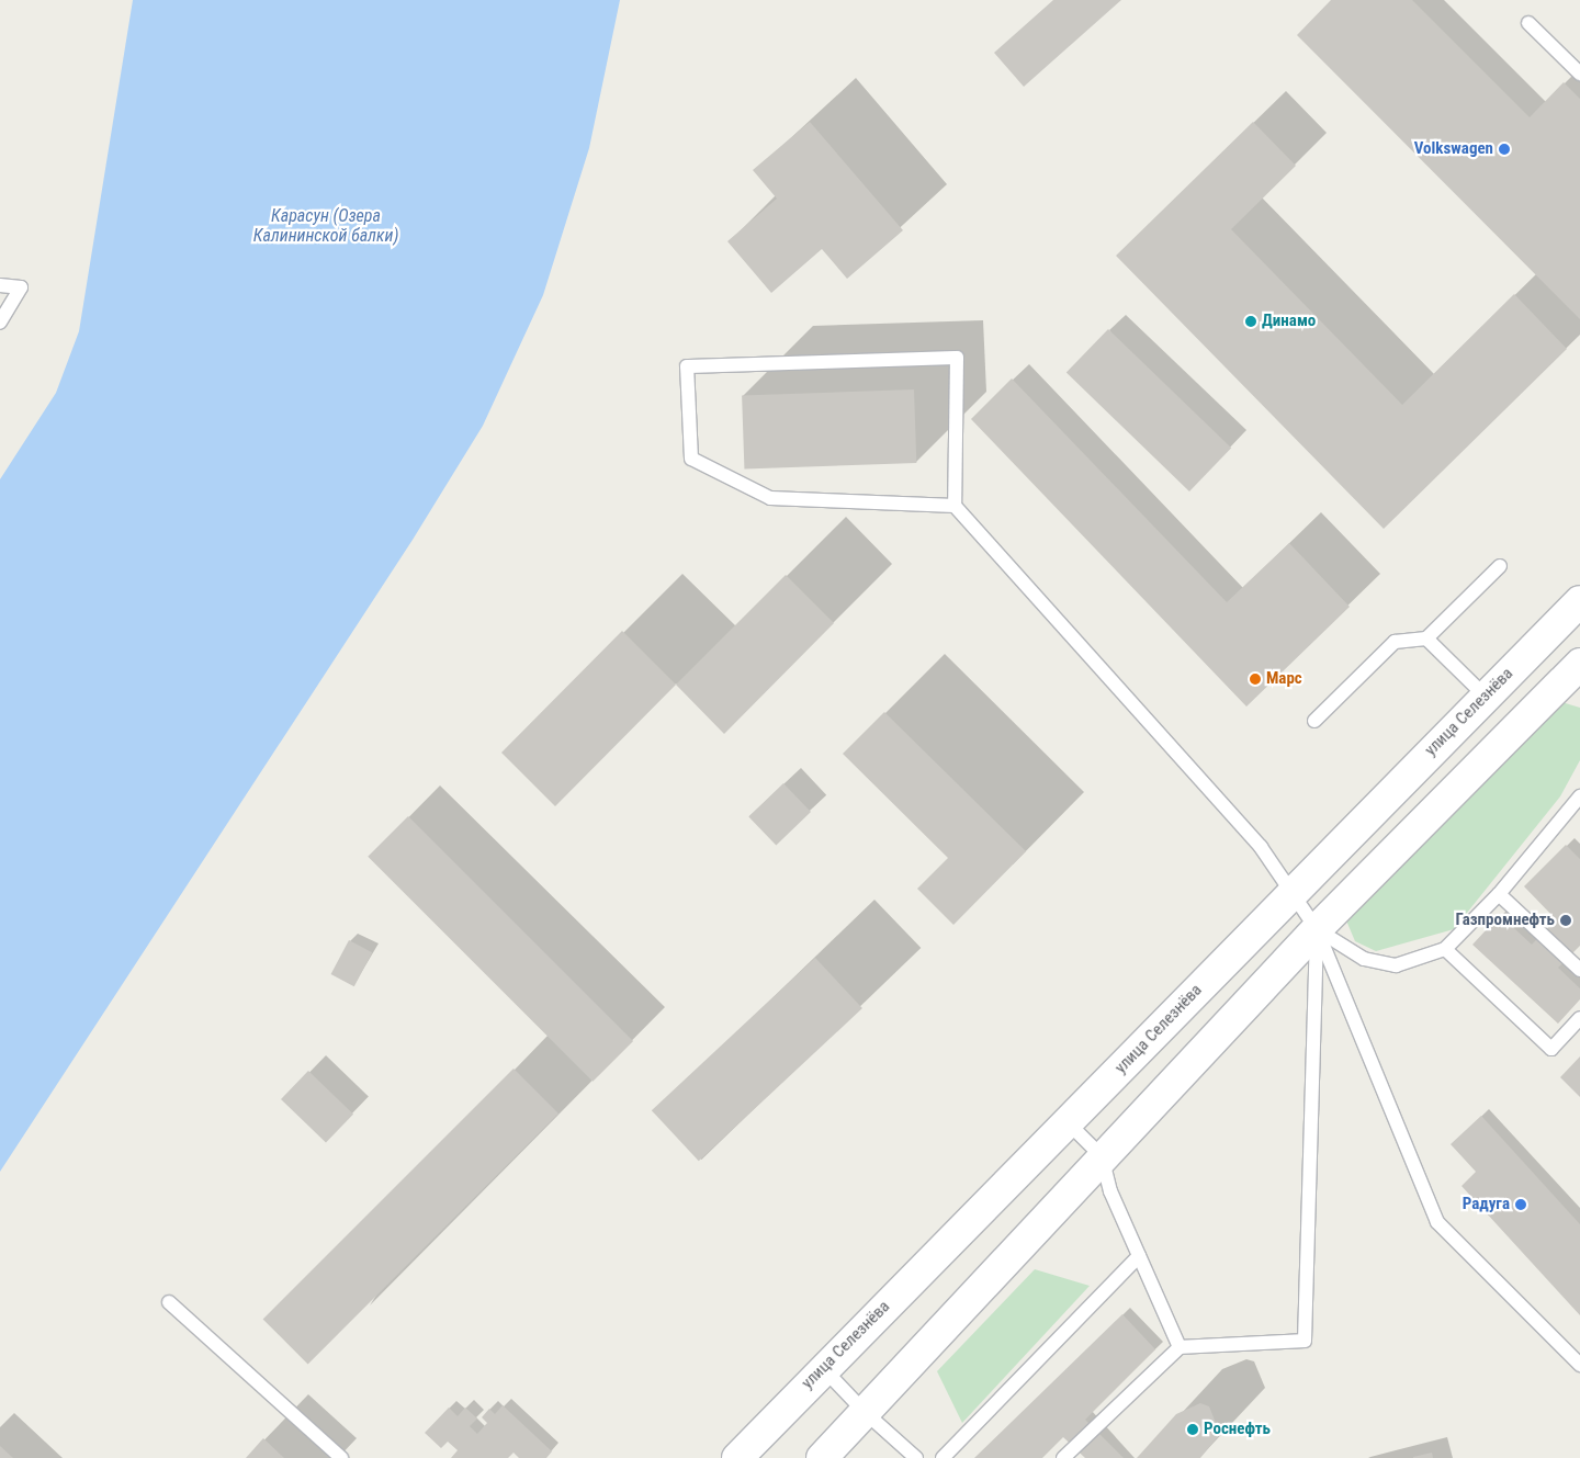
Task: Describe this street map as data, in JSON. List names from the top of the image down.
{
  "streets": {
    "main road": ["улица Селезнёва"]
  },
  "water": ["Карасун (Озера Калининской балки)"],
  "places": [
    "Volkswagen",
    "Динамо",
    "Марс",
    "Газпромнефть",
    "Радуга",
    "Роснефть"
  ]
}
